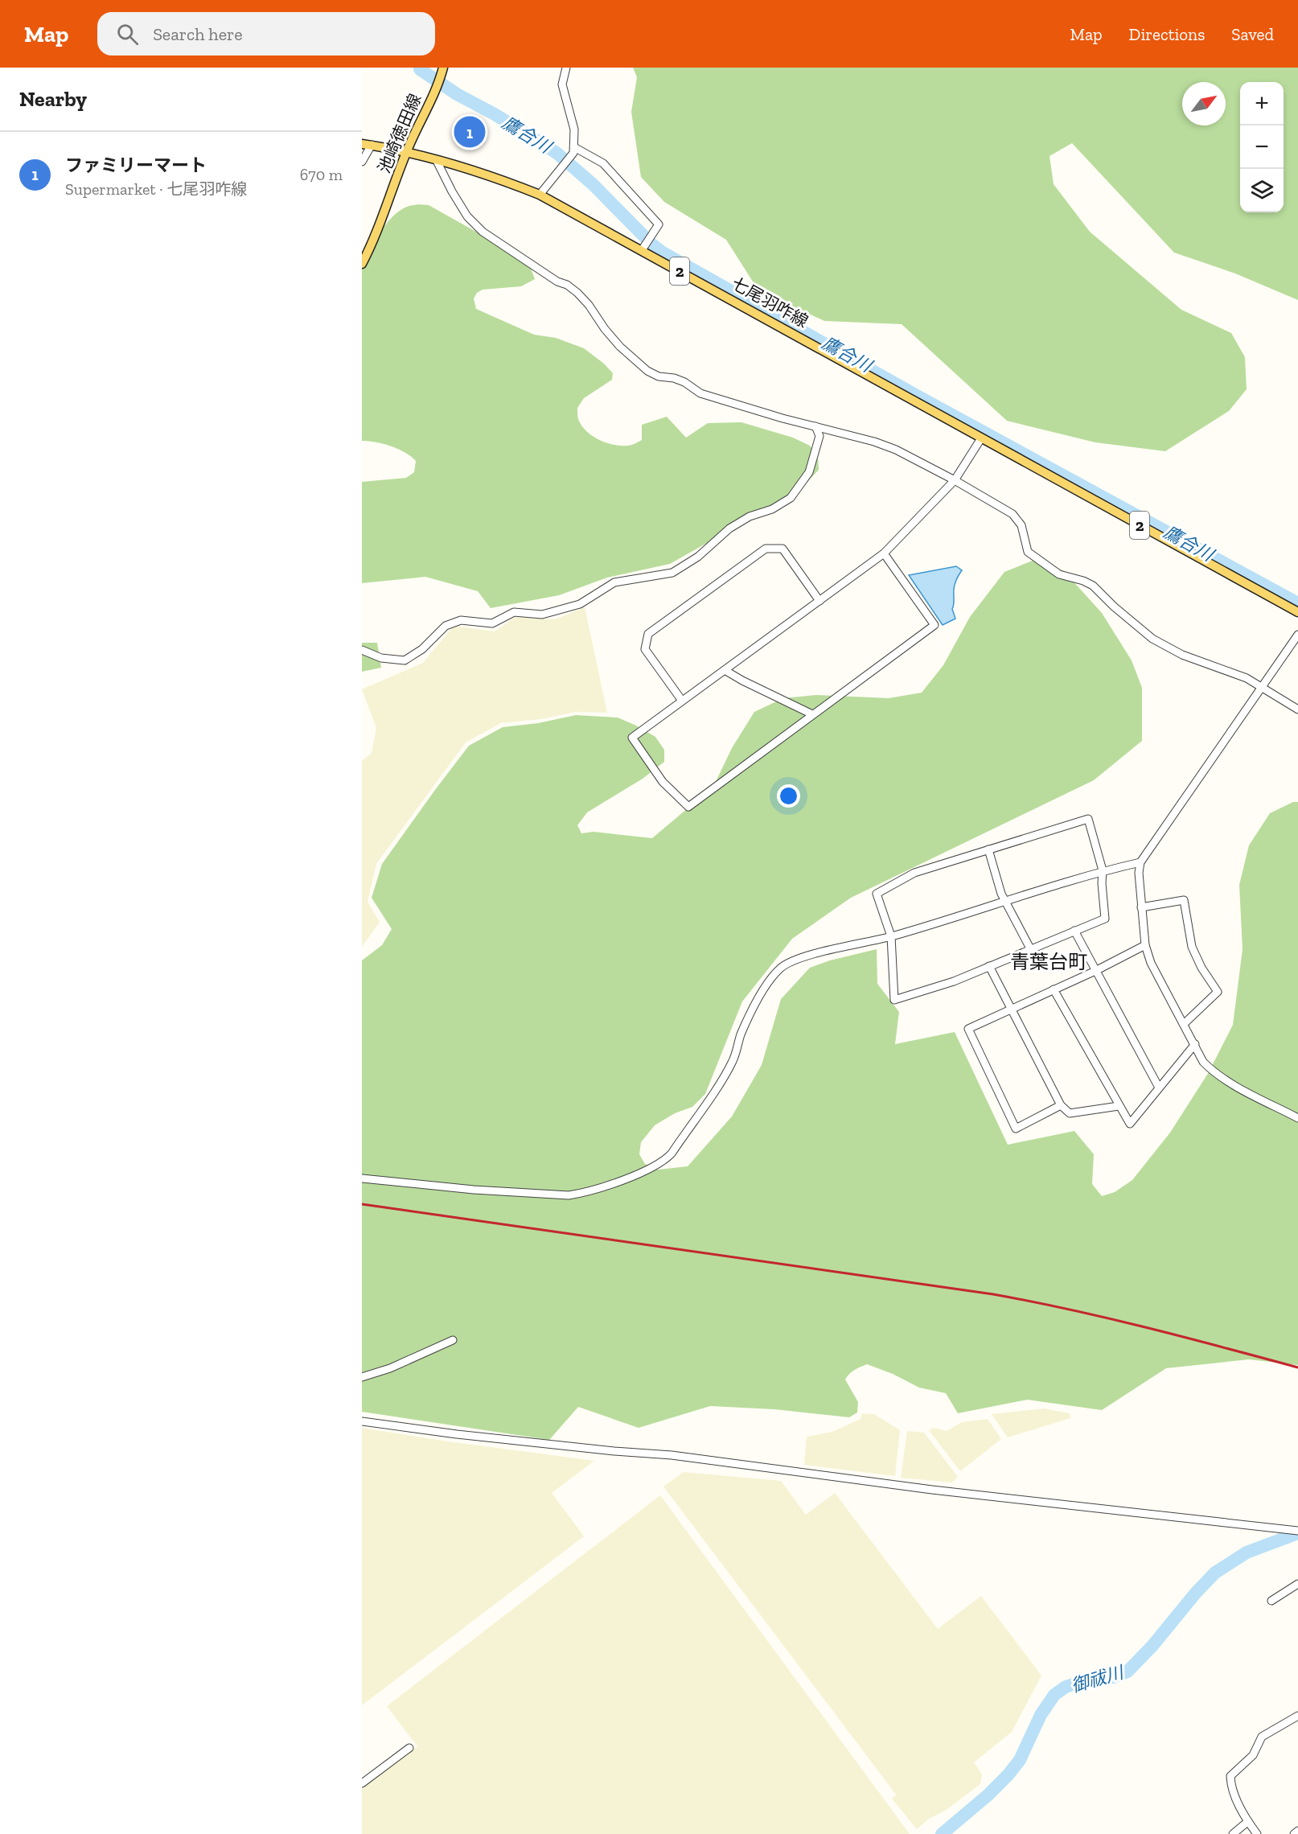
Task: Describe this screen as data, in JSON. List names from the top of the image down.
{
  "streets": {
    "main road": ["池崎徳田線", "2", "七尾羽咋線"]
  },
  "crossings": [
    ["池崎徳田線", "七尾羽咋線"]
  ],
  "districts": ["青葉台町"],
  "water": ["鷹合川", "御祓川"],
  "north": "top right",
  "page": {
    "header": "Map",
    "search": "Search here",
    "nav": ["Map", "Directions", "Saved"],
    "heading": "Nearby",
    "map_buttons": ["+", "−"],
    "pins": "1",
    "list": [
      {
        "mark": "1",
        "name": "ファミリーマート",
        "note": "Supermarket · 七尾羽咋線",
        "value": "670 m"
      }
    ]
  }
}
